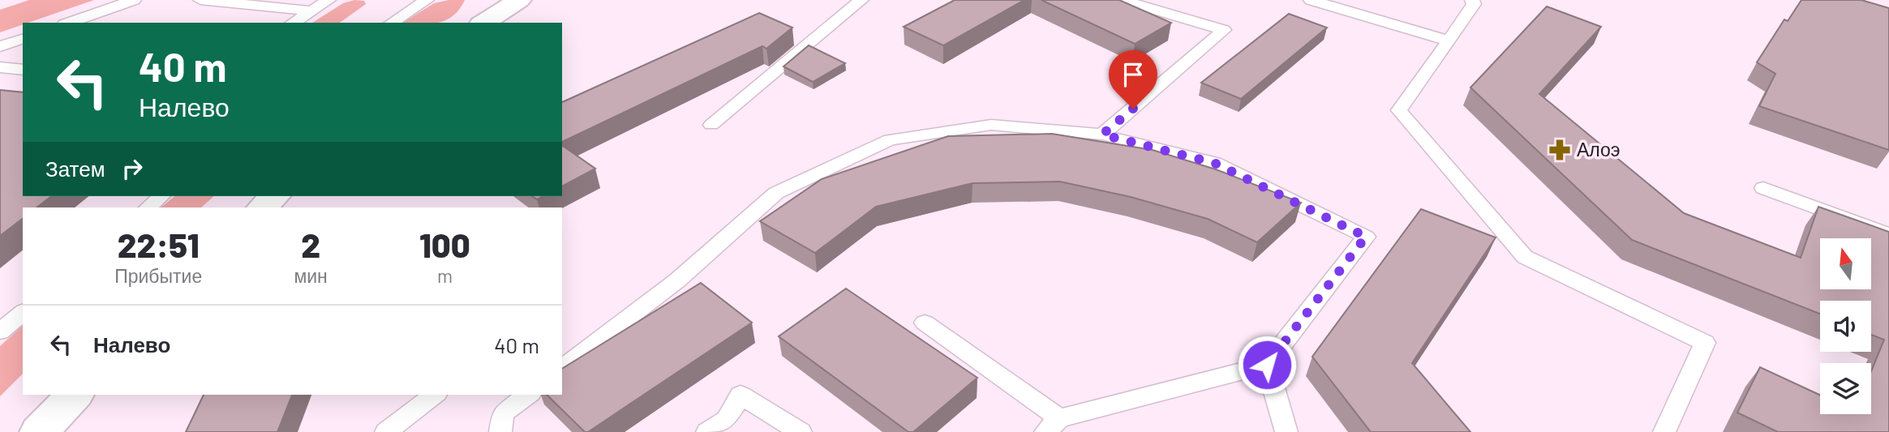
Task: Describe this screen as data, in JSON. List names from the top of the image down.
{
  "places": {
    "pharmacy": ["Алоэ"]
  },
  "north": "top",
  "page": {
    "turn": ["40 m", "Налево"],
    "then": "Затем",
    "eta": [
      "22:51",
      "Прибытие",
      "2",
      "мин",
      "100",
      "m"
    ],
    "list": [
      {
        "name": "Налево",
        "value": "40 m"
      }
    ]
  }
}
